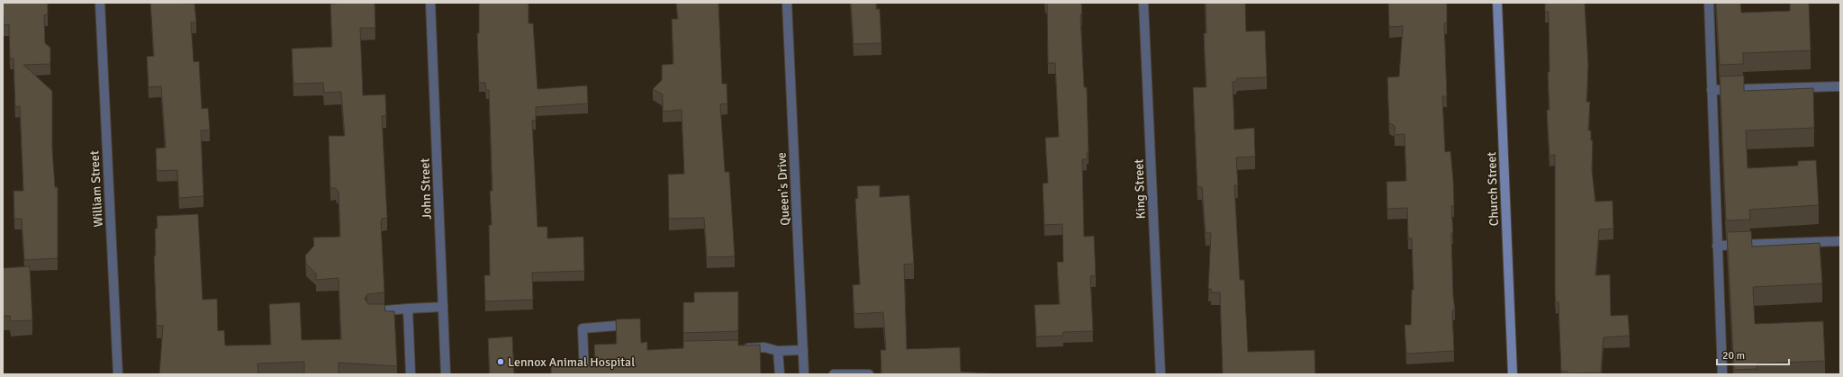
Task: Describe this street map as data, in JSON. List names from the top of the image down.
{
  "streets": {
    "street": [
      "William Street",
      "John Street",
      "Queen's Drive",
      "King Street",
      "Church Street"
    ]
  },
  "places": ["Lennox Animal Hospital"],
  "scale_bar": "20 m"
}
